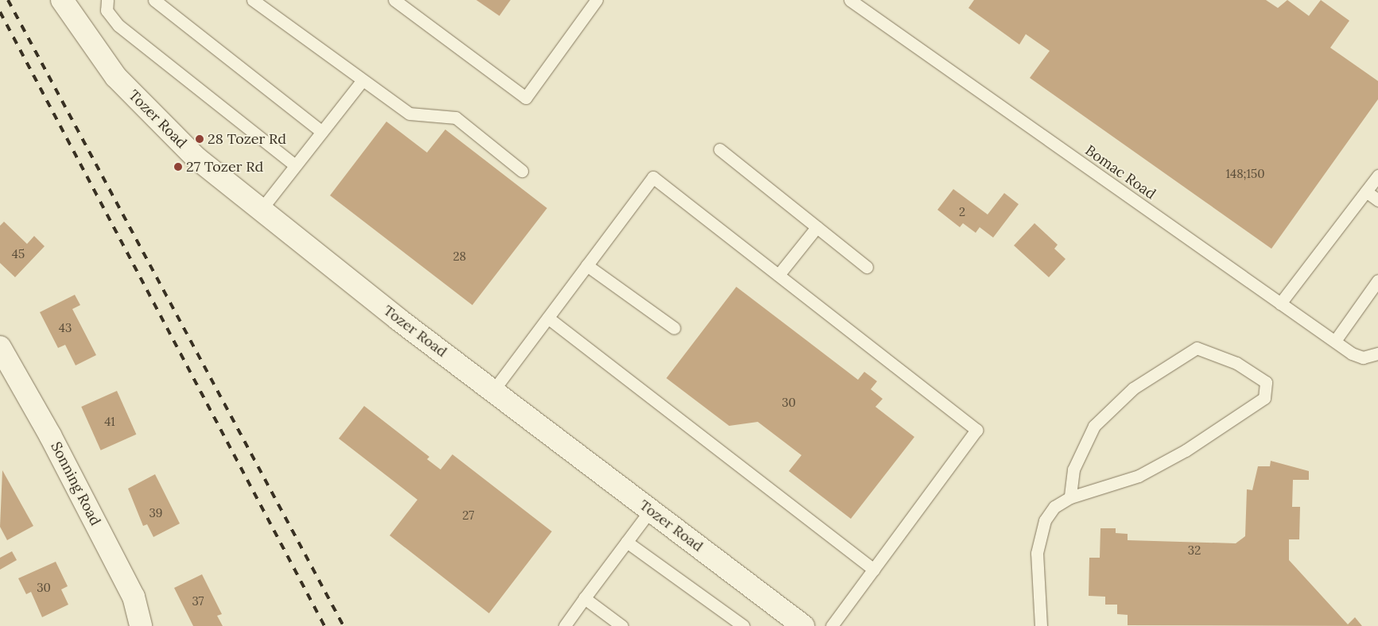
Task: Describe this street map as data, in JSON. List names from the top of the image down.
{
  "streets": {
    "main road": ["Tozer Road", "Sonning Road"],
    "lane": ["Bomac Road"]
  },
  "places": ["28 Tozer Rd", "27 Tozer Rd"],
  "house_numbers": [
    "148;150",
    "2",
    "45",
    "28",
    "43",
    "30",
    "41",
    "39",
    "27",
    "32",
    "30",
    "37"
  ]
}
